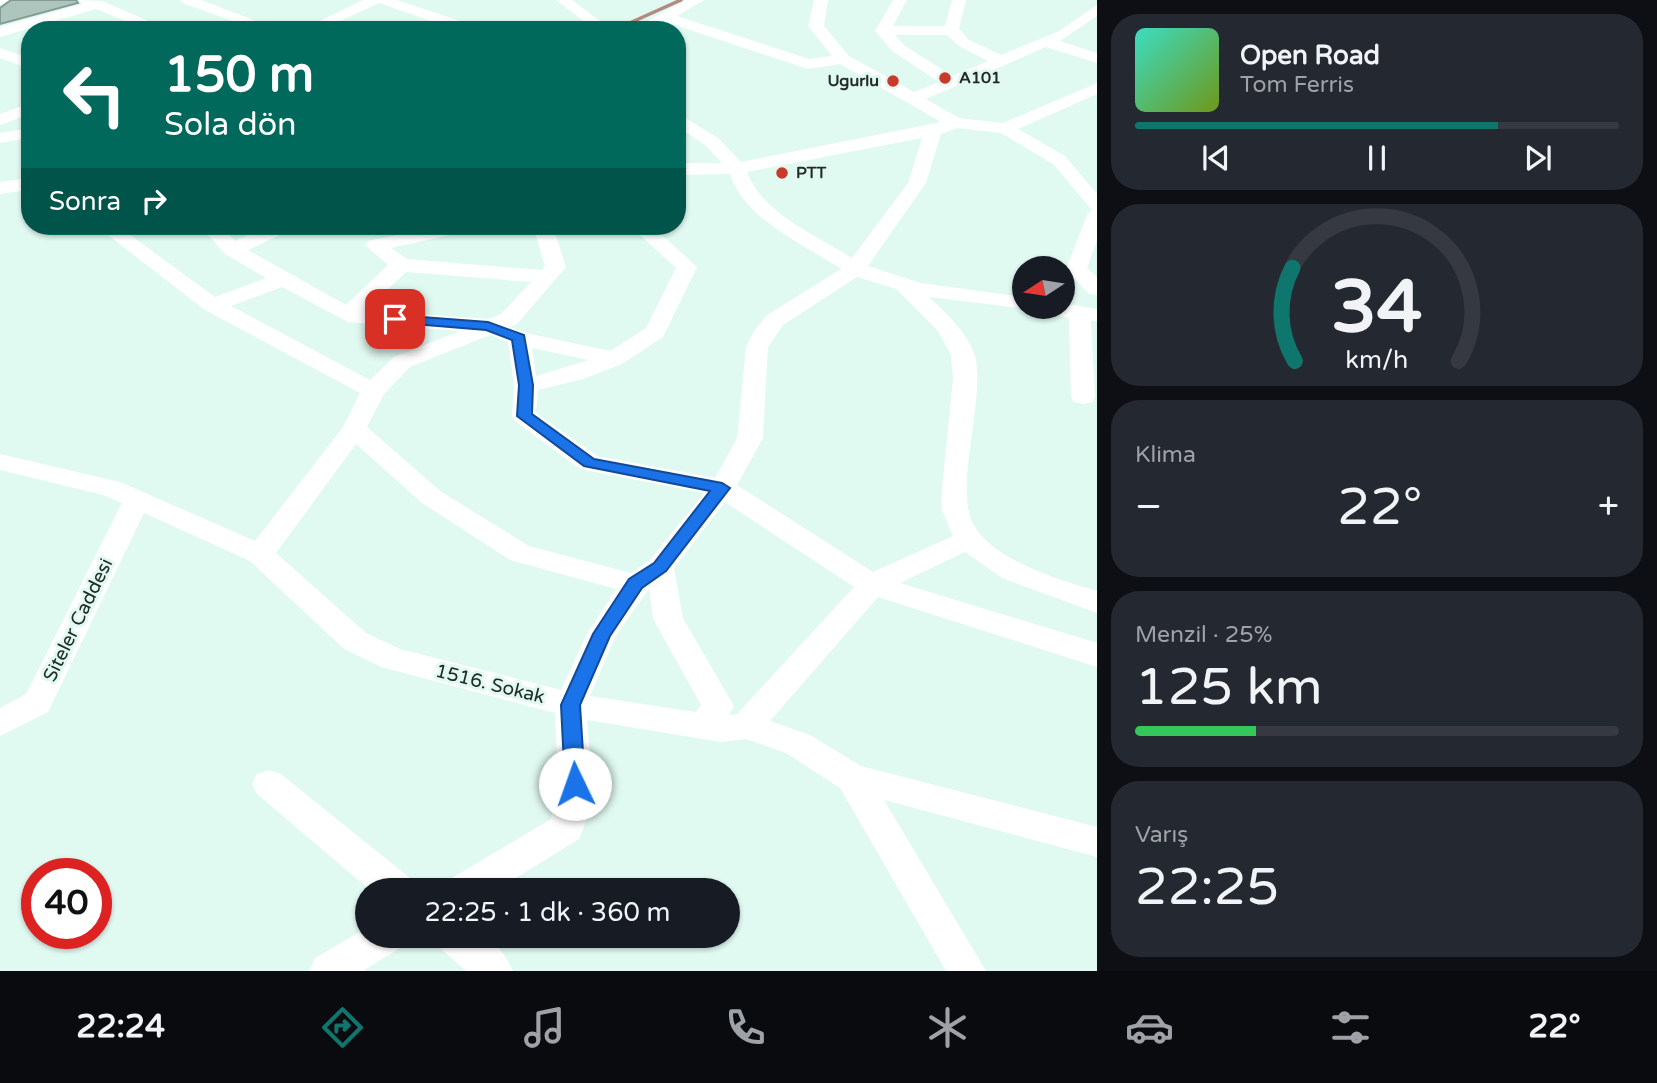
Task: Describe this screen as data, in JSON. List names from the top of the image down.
{
  "streets": {
    "street": ["Siteler Caddesi", "1516. Sokak"]
  },
  "crossings": [
    ["Siteler Caddesi", "1516. Sokak"]
  ],
  "places": ["A101", "Ugurlu", "PTT"],
  "north": "left",
  "page": {
    "turn": ["150 m", "Sola dön"],
    "song": ["Open Road", "Tom Ferris"],
    "then": "Sonra",
    "tile": [
      "Klima",
      ["Menzil · 25%", "125 km"],
      ["Varış", "22:25"]
    ],
    "heat": ["−", "22°", "+"],
    "limit": "40",
    "trip": "22:25 · 1 dk · 360 m",
    "tabs": ["22:24", "22°"],
    "gauge": ["34", "km/h"]
  }
}
